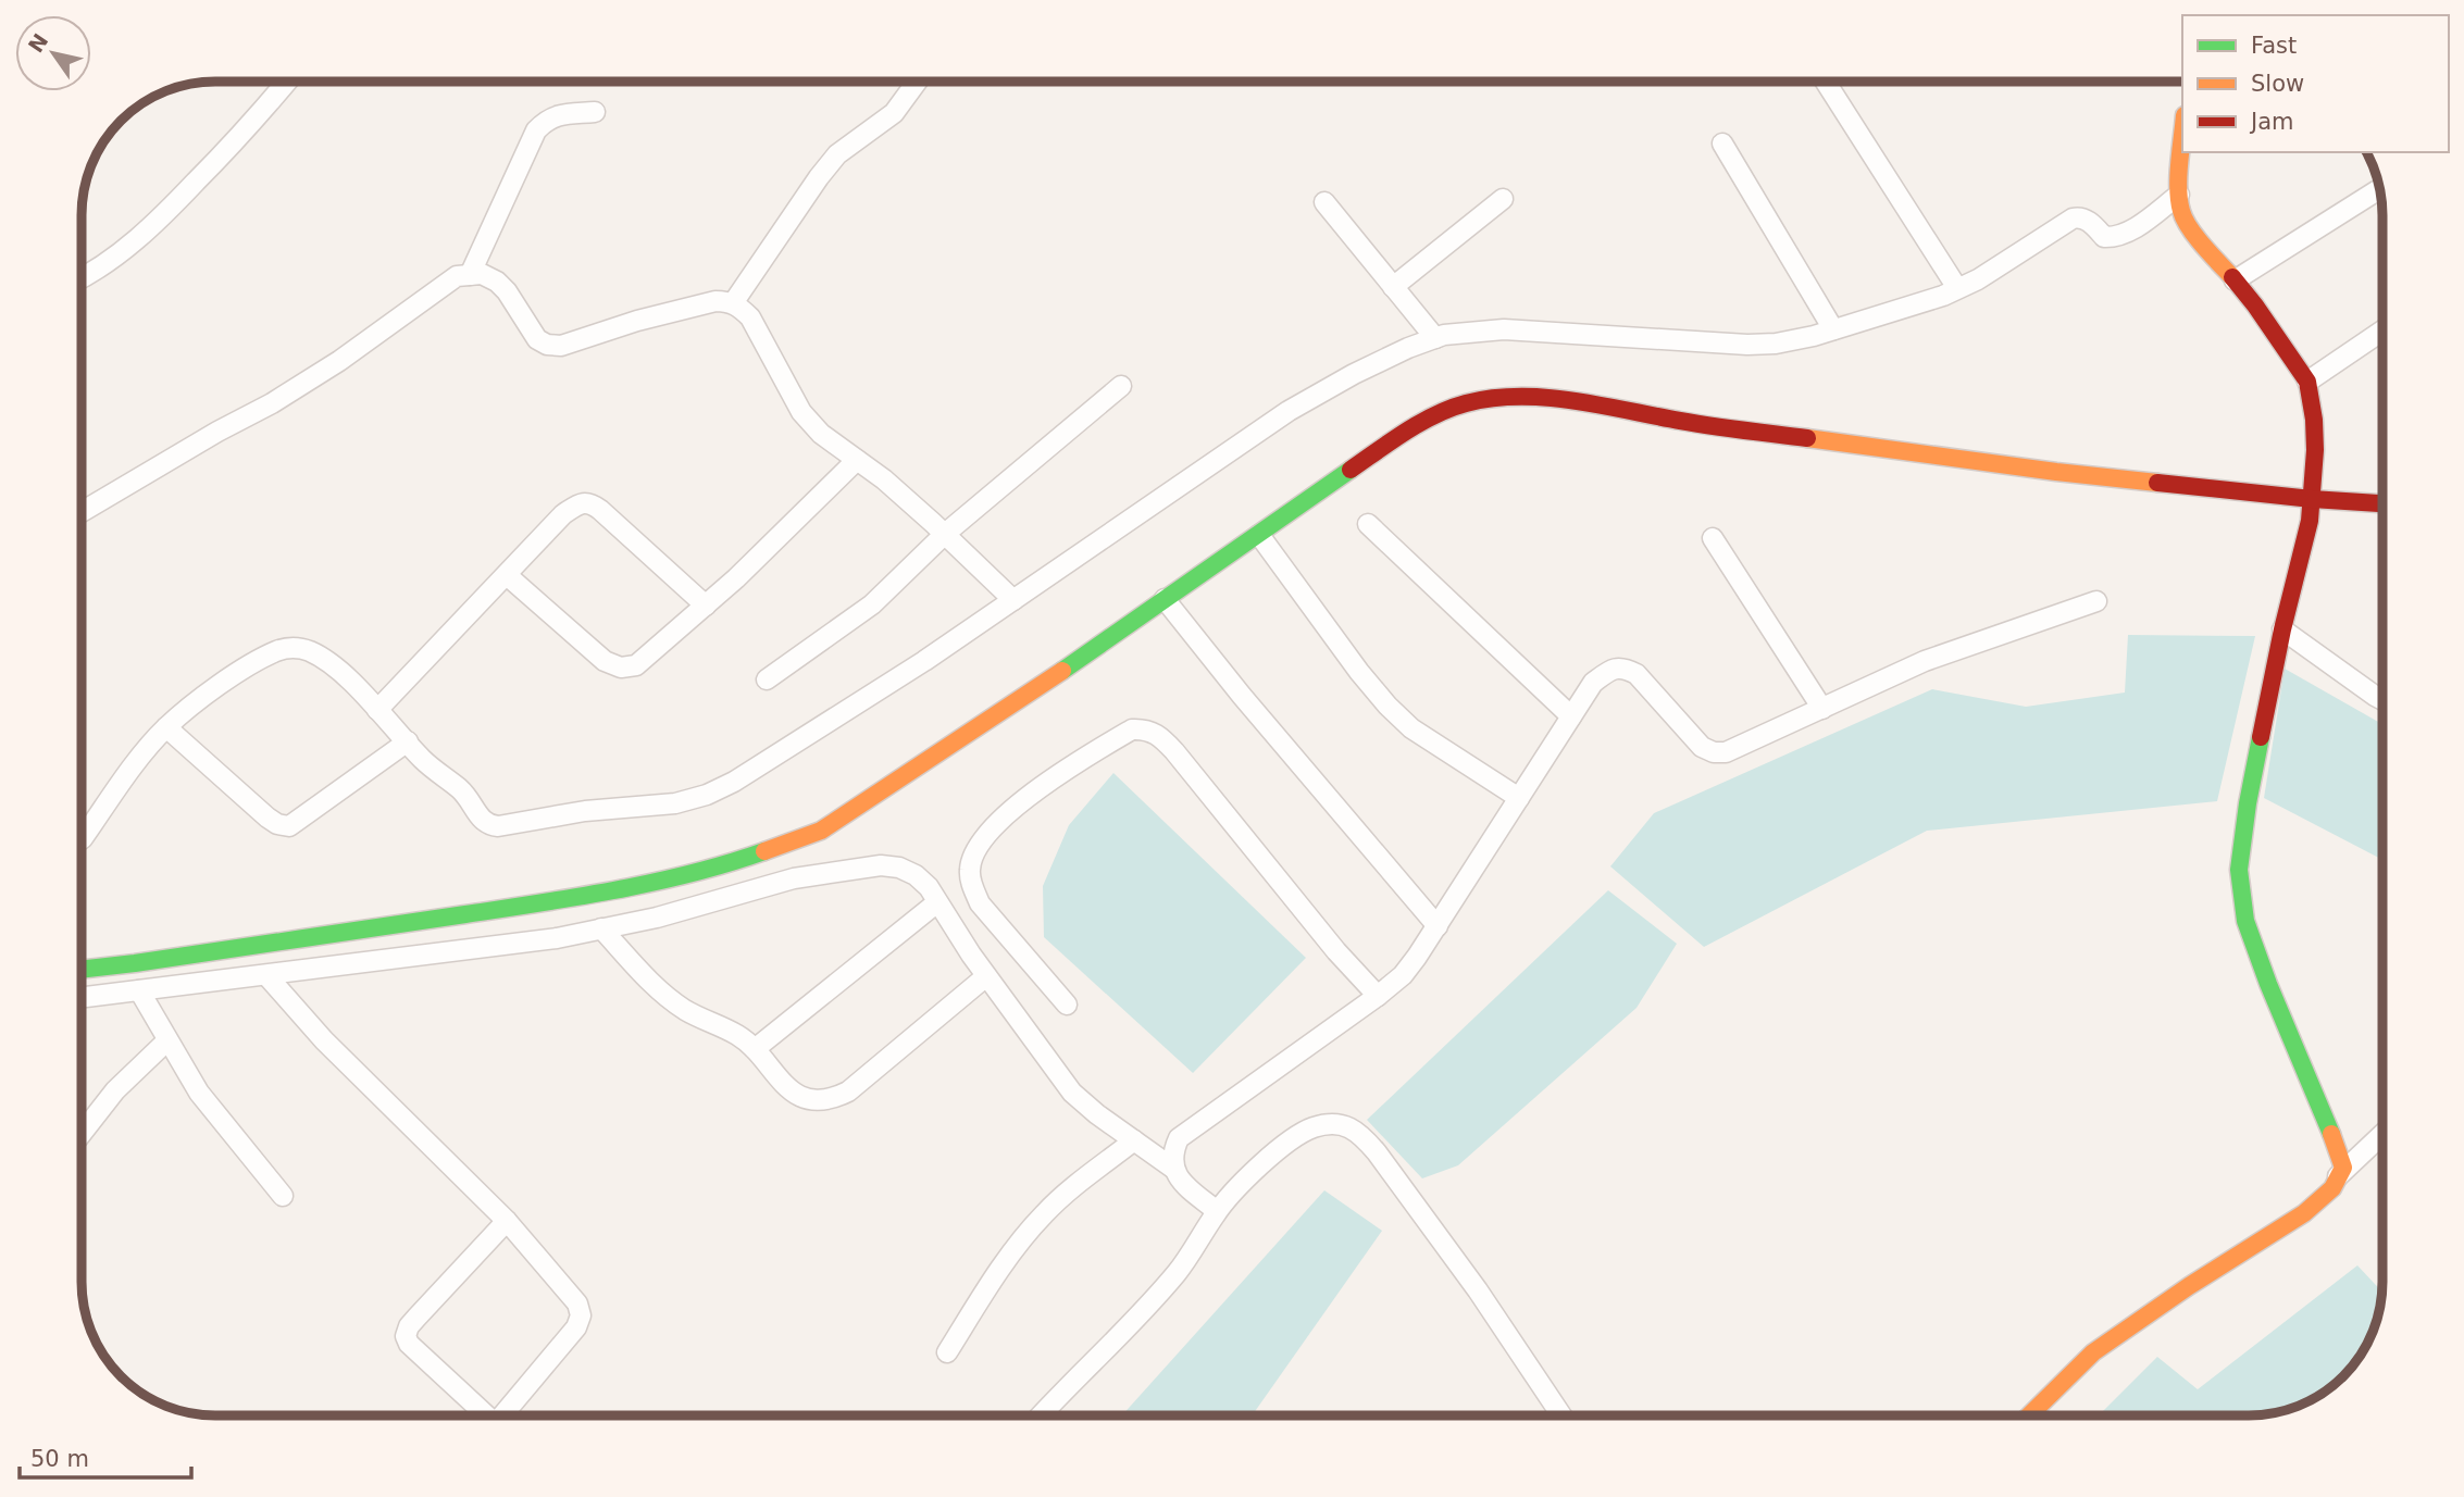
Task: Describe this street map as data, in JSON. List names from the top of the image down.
{
  "legend": ["Fast", "Slow", "Jam"],
  "scale_bar": "50 m",
  "north": "top left"
}
